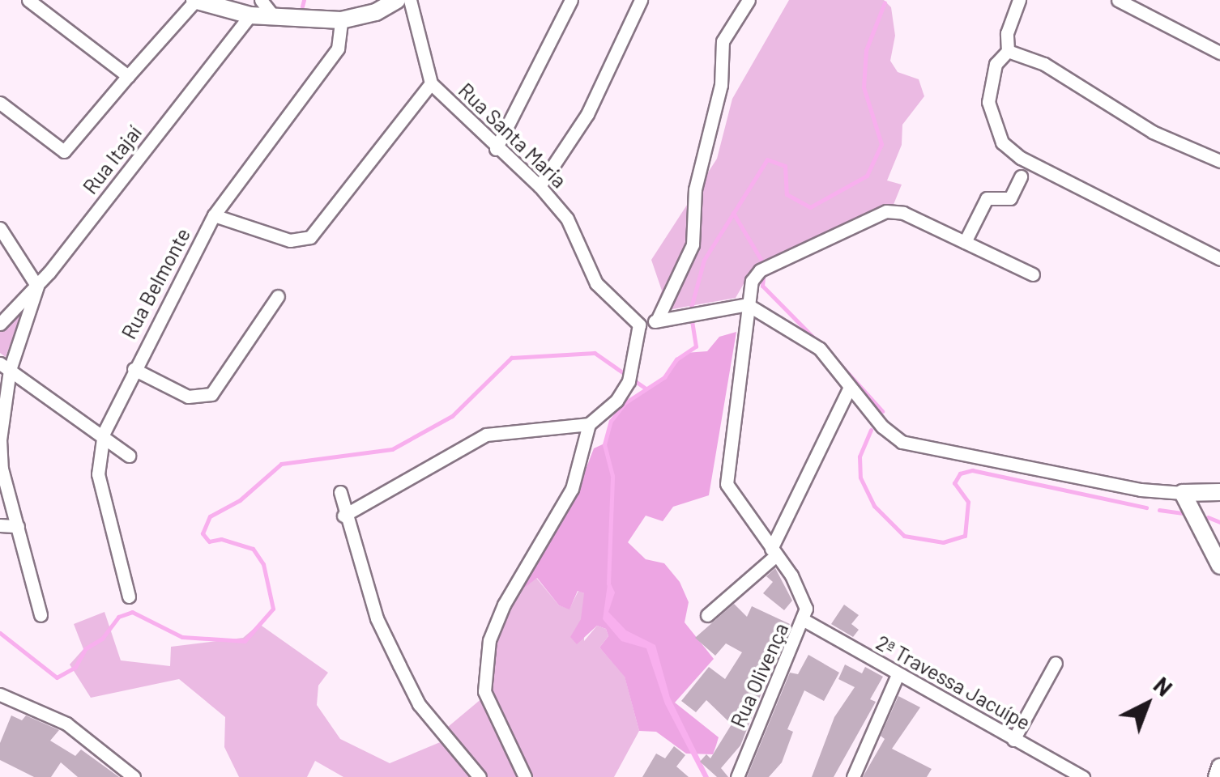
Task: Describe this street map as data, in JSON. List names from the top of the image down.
{
  "streets": {
    "street": [
      "Rua Santa Maria",
      "Rua Itajaí",
      "Rua Belmonte",
      "Rua Olivença",
      "2ª Travessa Jacuípe"
    ]
  },
  "crossings": [
    ["Rua Olivença", "2ª Travessa Jacuípe"]
  ],
  "north": "top right"
}
